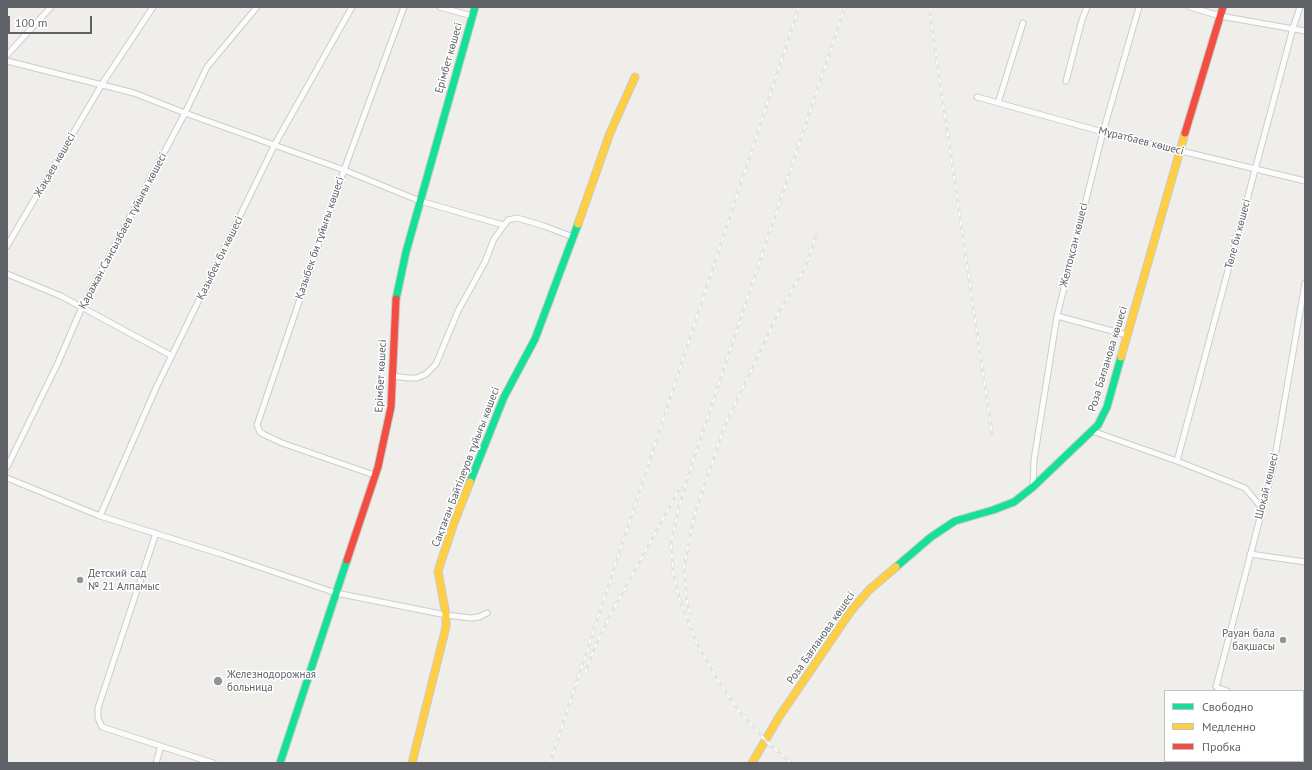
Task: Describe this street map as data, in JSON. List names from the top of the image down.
{
  "streets": {
    "street": [
      "Ерімбет көшесі",
      "Мұратбаев көшесі",
      "Жақаев көшесі",
      "Қаражан Сансызбаев тұйығы көшесі",
      "Төле би көшесі",
      "Қазыбек би тұйығы көшесі",
      "Желтоқсан көшесі",
      "Қазыбек би көшесі",
      "Роза Бағланова көшесі",
      "Сақтаған Байтілеуов тұйығы көшесі",
      "Шоқай көшесі"
    ]
  },
  "crossings": [
    ["Ерімбет көшесі", "Қазыбек би тұйығы көшесі"],
    ["Мұратбаев көшесі", "Төле би көшесі"],
    ["Мұратбаев көшесі", "Желтоқсан көшесі"],
    ["Мұратбаев көшесі", "Роза Бағланова көшесі"],
    ["Желтоқсан көшесі", "Роза Бағланова көшесі"]
  ],
  "places": ["Детский сад № 21 Алпамыс", "Рауан бала бақшасы", "Железнодорожная больница"],
  "legend": ["Свободно", "Медленно", "Пробка"],
  "scale_bar": "100 m"
}
